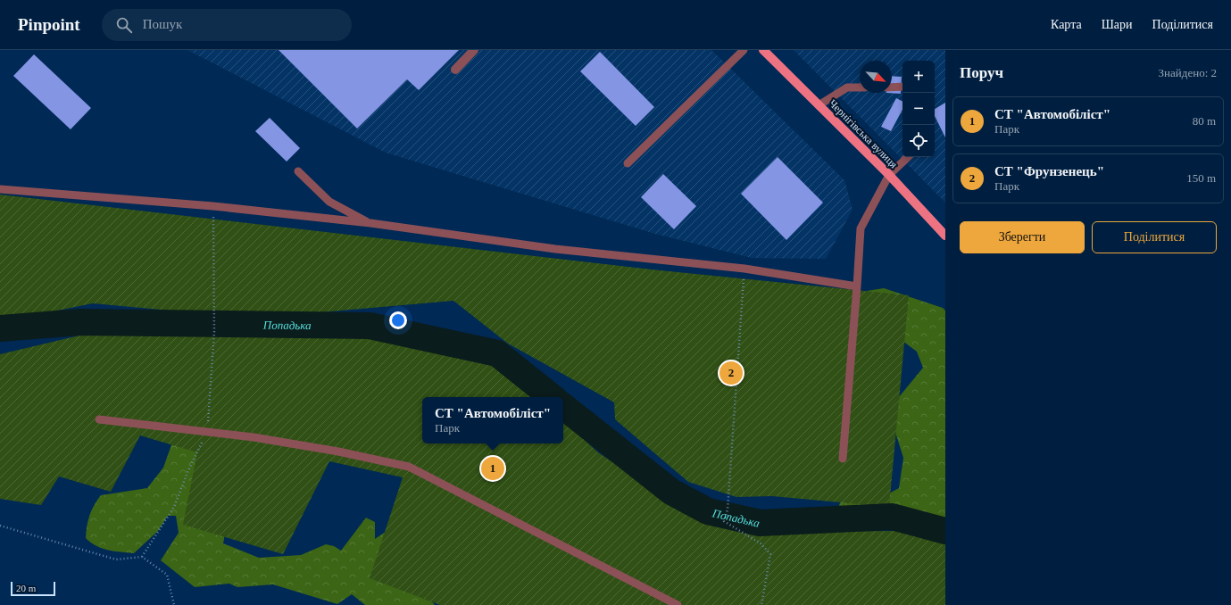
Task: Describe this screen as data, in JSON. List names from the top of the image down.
{
  "streets": {
    "main road": ["Чернігівська вулиця"]
  },
  "water": ["Попадька"],
  "scale_bar": "20 m",
  "north": "bottom right",
  "page": {
    "header": "Pinpoint",
    "search": "Пошук",
    "nav": ["Карта", "Шари", "Поділитися"],
    "heading": ["Поруч", "Знайдено: 2"],
    "map_buttons": ["+", "−"],
    "list": [
      {
        "mark": "1",
        "name": "СТ \"Автомобіліст\"",
        "note": "Парк",
        "value": "80 m"
      },
      {
        "mark": "2",
        "name": "СТ \"Фрунзенець\"",
        "note": "Парк",
        "value": "150 m"
      }
    ],
    "buttons": ["Зберегти", "Поділитися"],
    "pins": ["2", "1"],
    "popup": ["СТ \"Автомобіліст\"", "Парк"],
    "scale": "20 m"
  }
}
